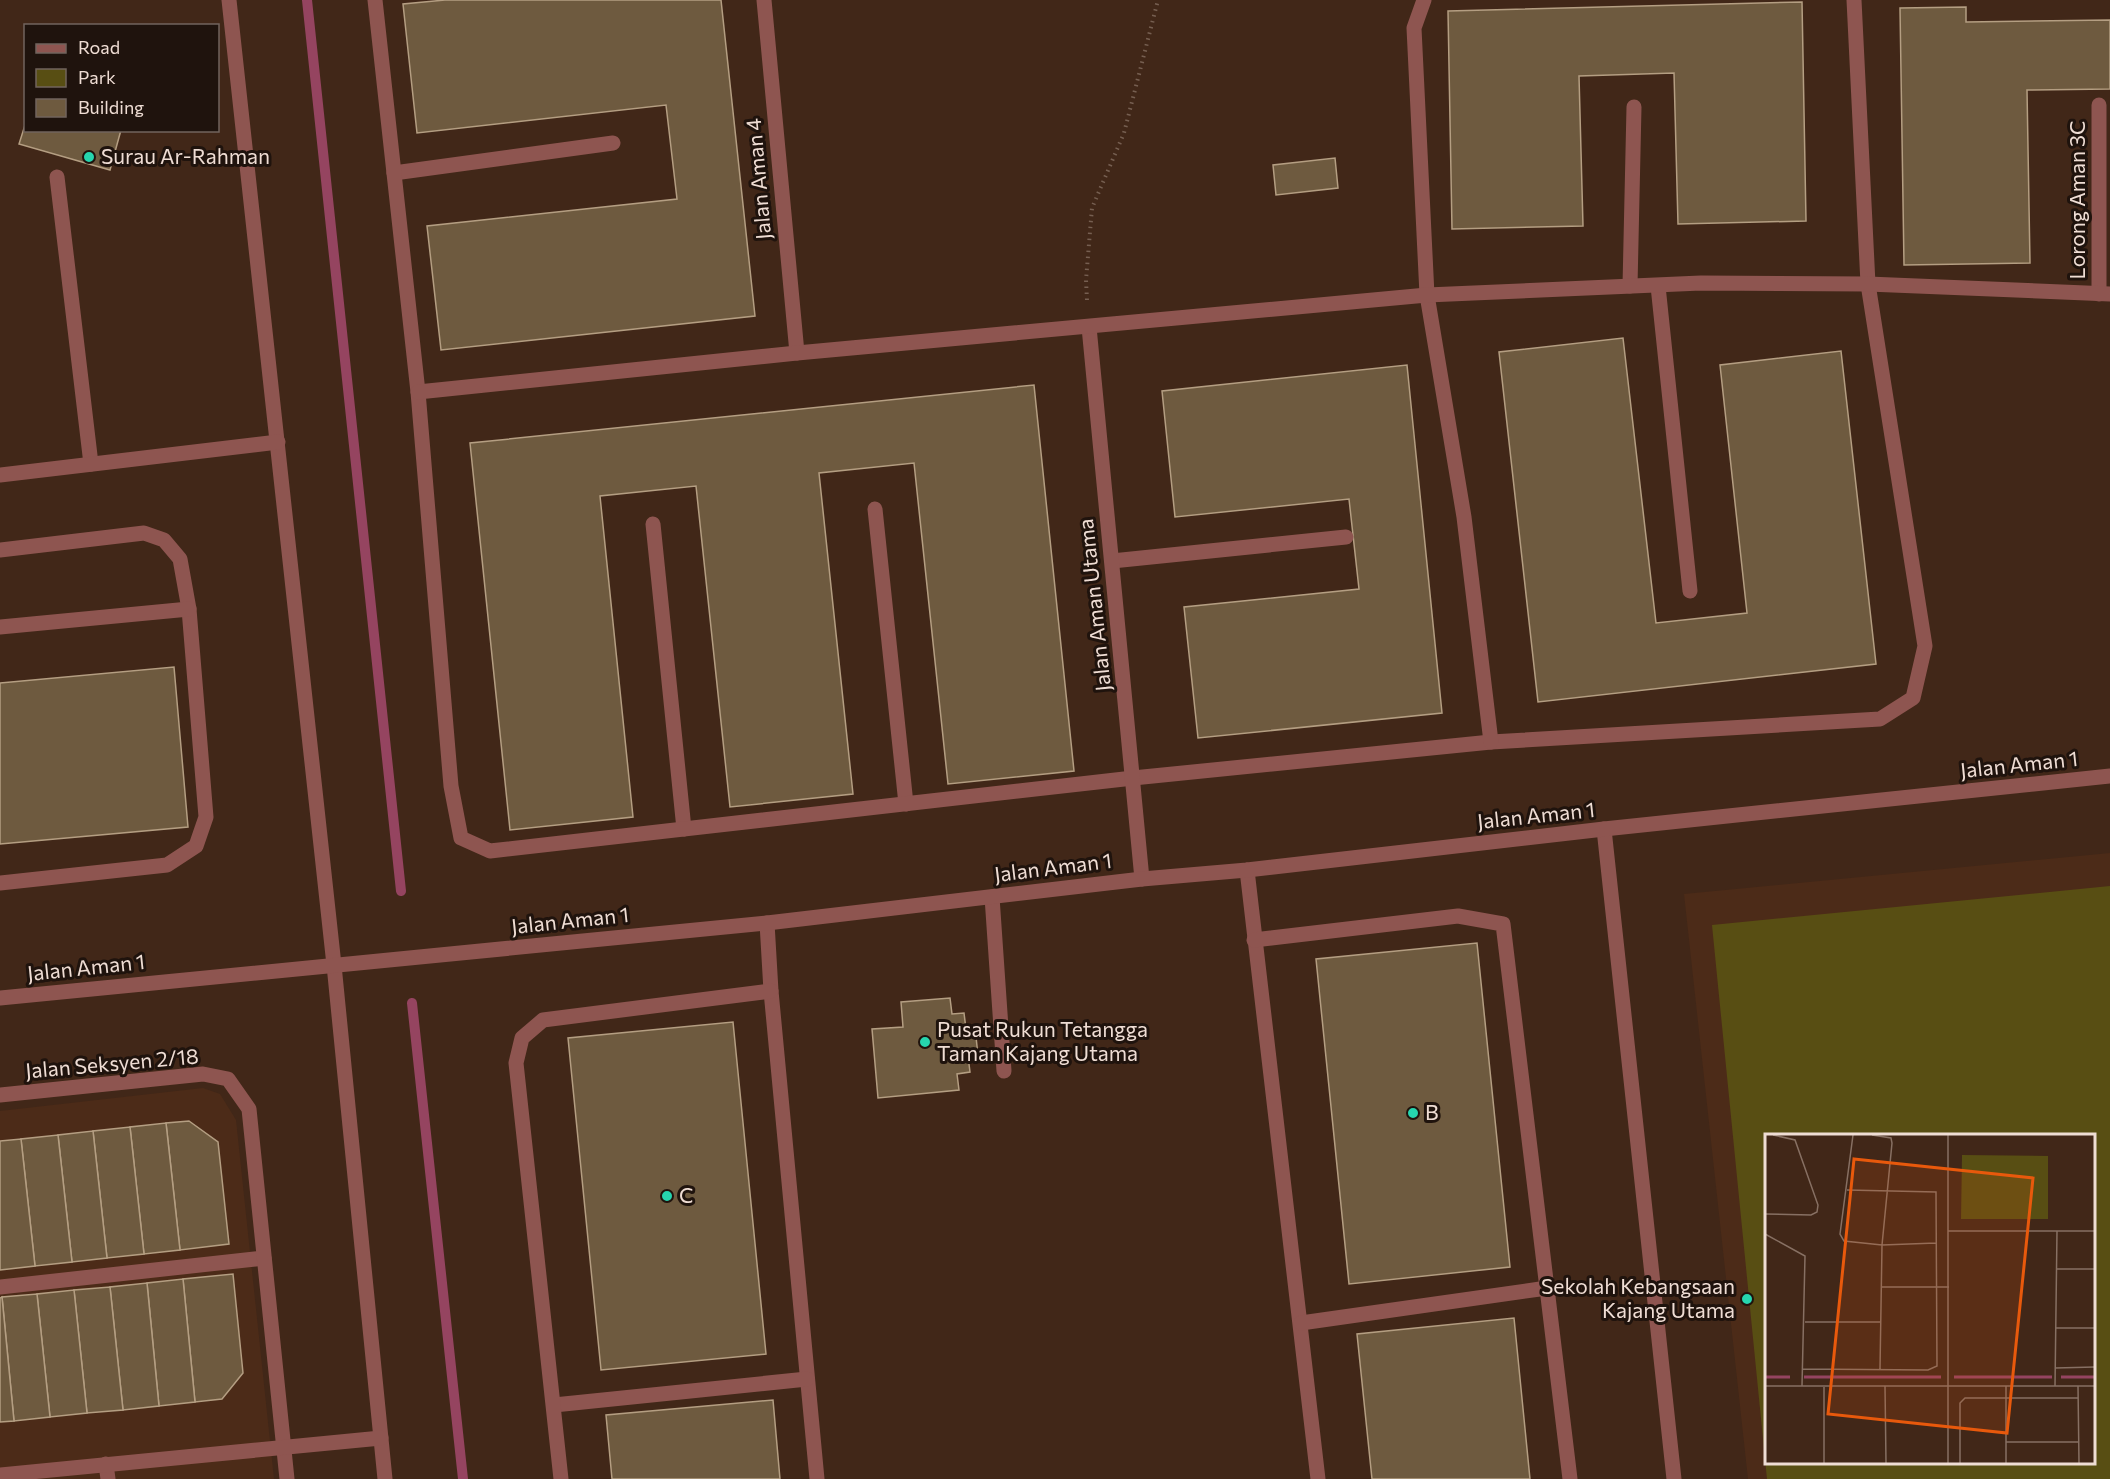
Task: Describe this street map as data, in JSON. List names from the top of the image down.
{
  "streets": {
    "street": [
      "Jalan Aman 4",
      "Lorong Aman 3C",
      "Jalan Aman Utama",
      "Jalan Aman 1",
      "Jalan Seksyen 2/18"
    ]
  },
  "crossings": [
    ["Jalan Aman Utama", "Jalan Aman 1"]
  ],
  "places": [
    "Surau Ar-Rahman",
    "Pusat Rukun Tetangga Taman Kajang Utama",
    "B",
    "C",
    "Sekolah Kebangsaan Kajang Utama"
  ],
  "legend": ["Road", "Park", "Building"]
}
